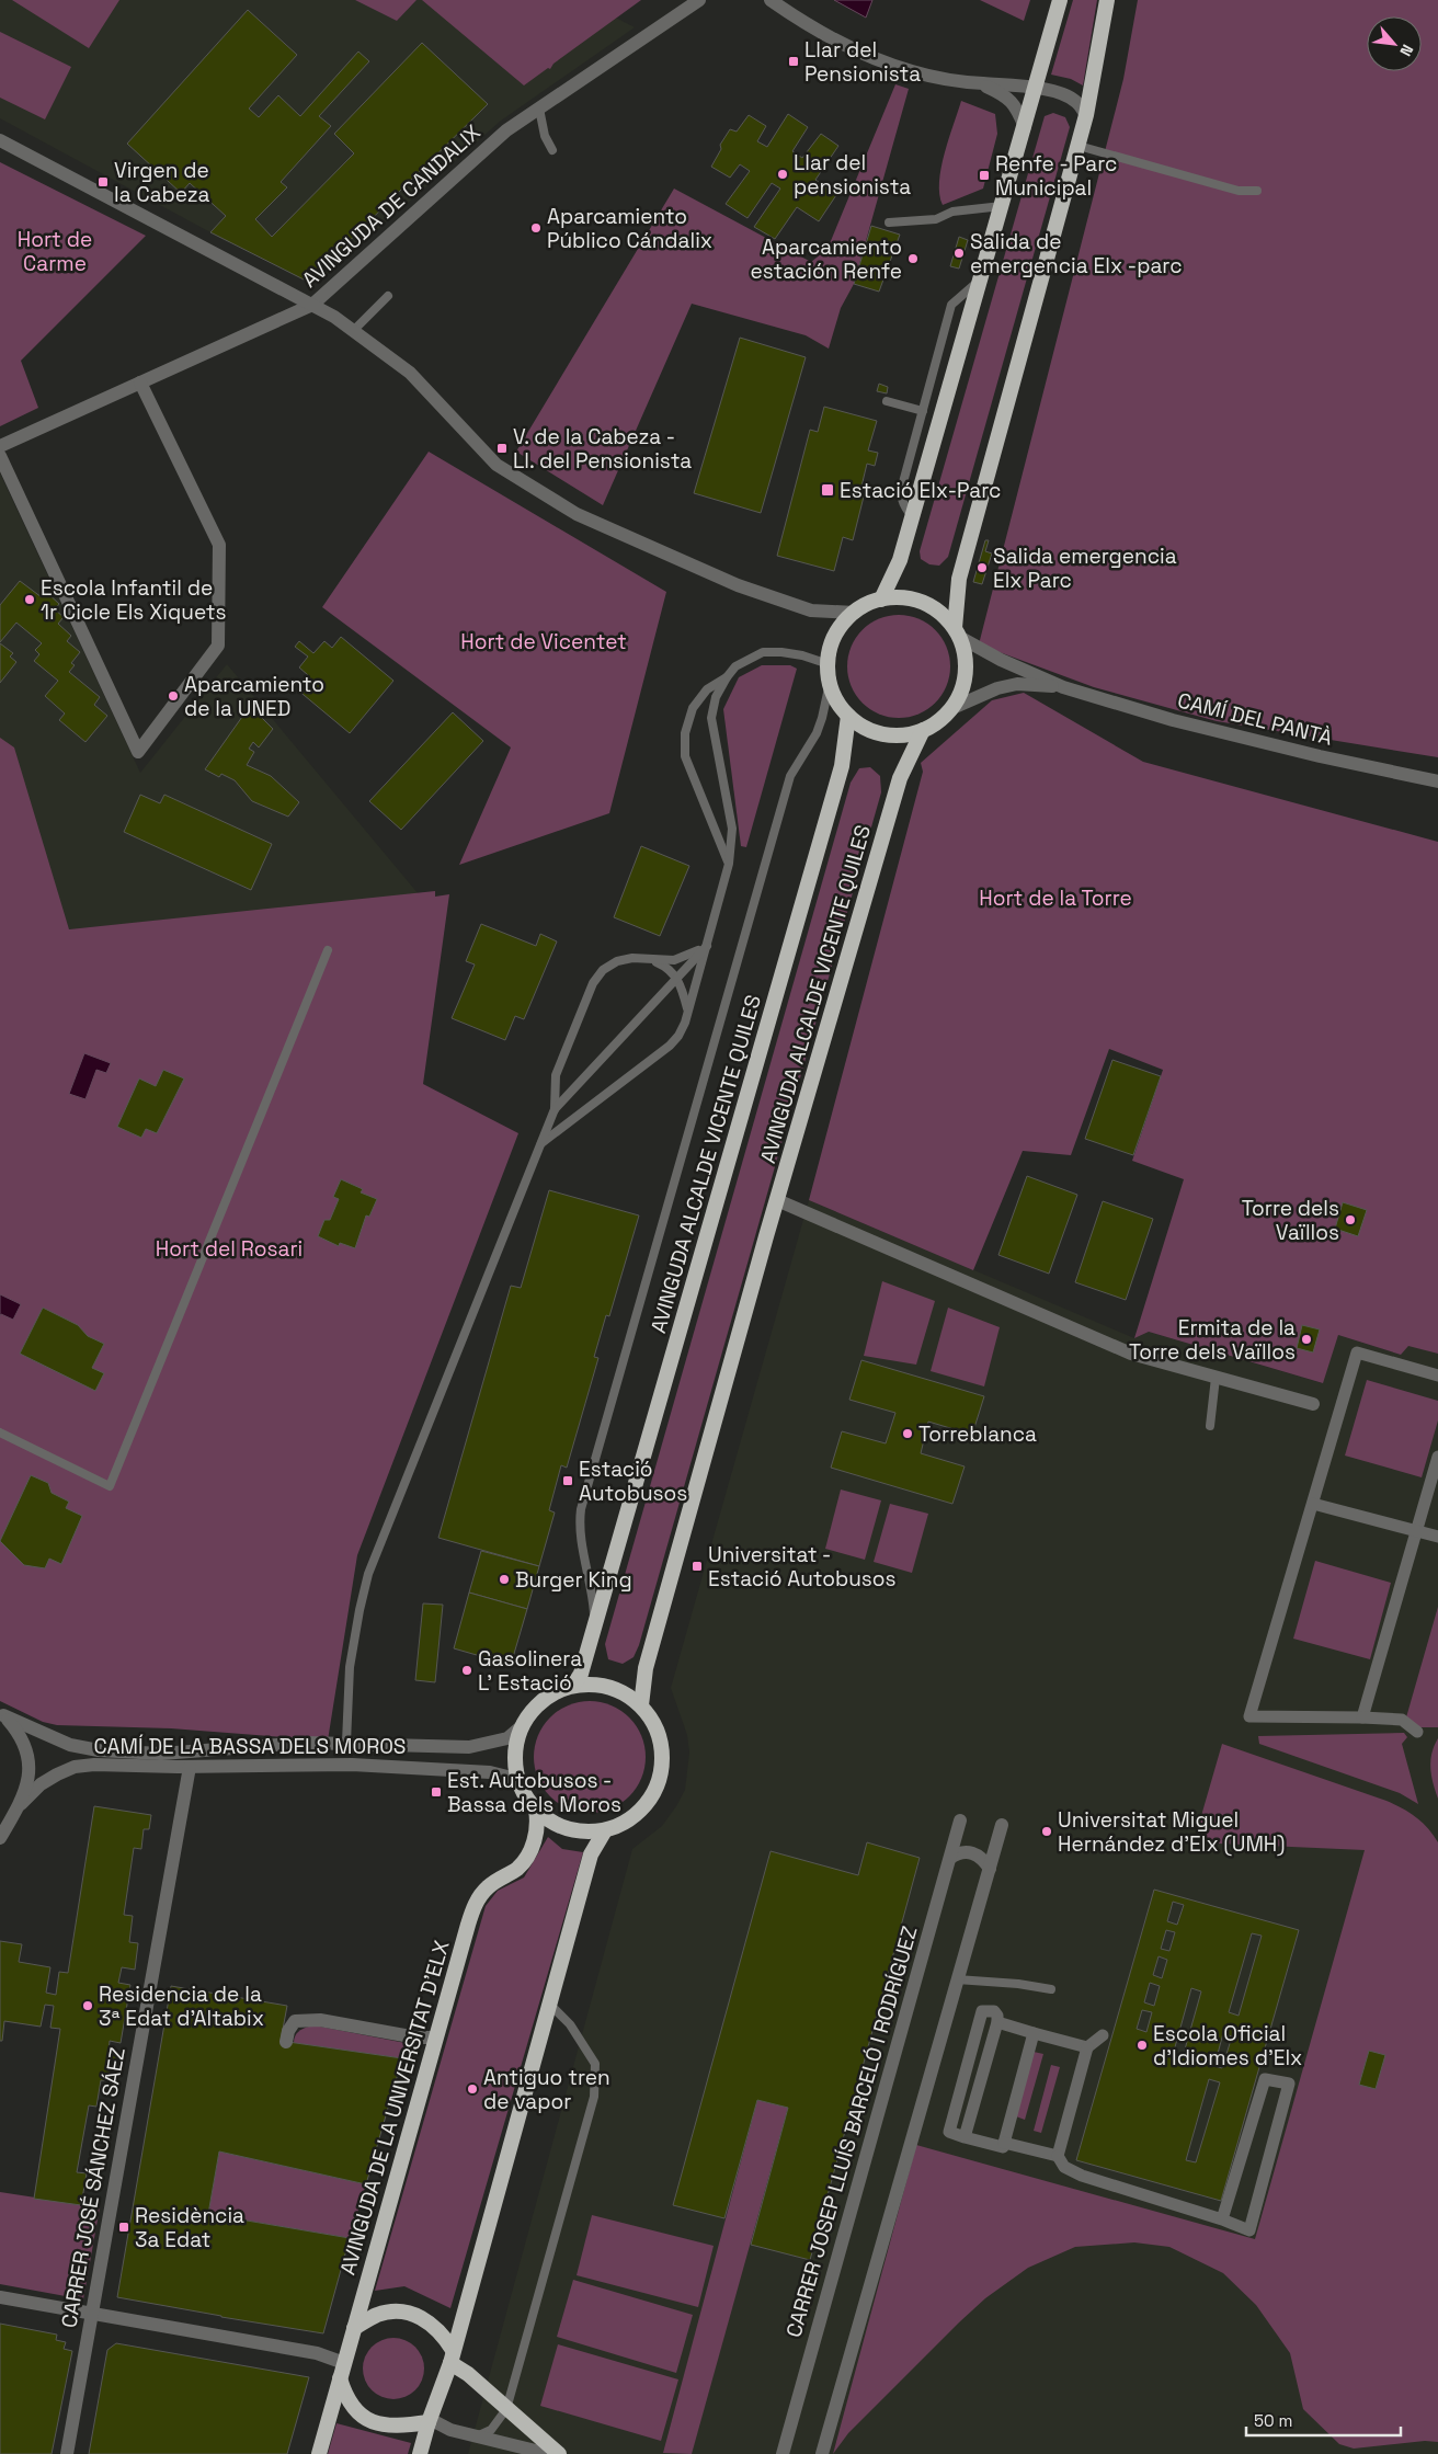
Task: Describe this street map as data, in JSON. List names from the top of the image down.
{
  "streets": {
    "highway": ["AVINGUDA ALCALDE VICENTE QUILES", "AVINGUDA DE LA UNIVERSITAT D'ELX"],
    "street": [
      "AVINGUDA DE CANDALIX",
      "CAMÍ DEL PANTÀ",
      "CAMÍ DE LA BASSA DELS MOROS",
      "CARRER JOSEP LLUÍS BARCELÓ I RODRÍGUEZ",
      "CARRER JOSÉ SÁNCHEZ SÁEZ"
    ]
  },
  "crossings": [
    ["CAMÍ DEL PANTÀ", "AVINGUDA ALCALDE VICENTE QUILES"],
    ["AVINGUDA ALCALDE VICENTE QUILES", "CAMÍ DE LA BASSA DELS MOROS"],
    ["AVINGUDA ALCALDE VICENTE QUILES", "AVINGUDA DE LA UNIVERSITAT D'ELX"],
    ["CAMÍ DE LA BASSA DELS MOROS", "AVINGUDA DE LA UNIVERSITAT D'ELX"],
    ["CAMÍ DE LA BASSA DELS MOROS", "CARRER JOSÉ SÁNCHEZ SÁEZ"]
  ],
  "parks": [
    "Hort de Carme",
    "Hort de Vicentet",
    "Hort de la Torre",
    "Hort del Rosari"
  ],
  "places": {
    "transit": [
      "Llar del Pensionista",
      "Renfe - Parc Municipal",
      "Virgen de la Cabeza",
      "V. de la Cabeza - Ll. del Pensionista",
      "Estació Elx-Parc",
      "Estació Autobusos",
      "Universitat - Estació Autobusos",
      "Est. Autobusos - Bassa dels Moros",
      "Residència 3a Edat"
    ],
    "other": [
      "Llar del pensionista",
      "Aparcamiento Público Cándalix",
      "Salida de emergencia Elx -parc",
      "Aparcamiento estación Renfe",
      "Salida emergencia Elx Parc",
      "Escola Infantil de 1r Cicle Els Xiquets",
      "Aparcamiento de la UNED",
      "Torre dels Vaïllos",
      "Ermita de la Torre dels Vaïllos",
      "Torreblanca",
      "Burger King",
      "Gasolinera L' Estació",
      "Universitat Miguel Hernández d'Elx (UMH)",
      "Residencia de la 3ª Edat d'Altabix",
      "Escola Oficial d'Idiomes d'Elx",
      "Antiguo tren de vapor"
    ]
  },
  "scale_bar": "50 m",
  "north": "bottom right"
}
